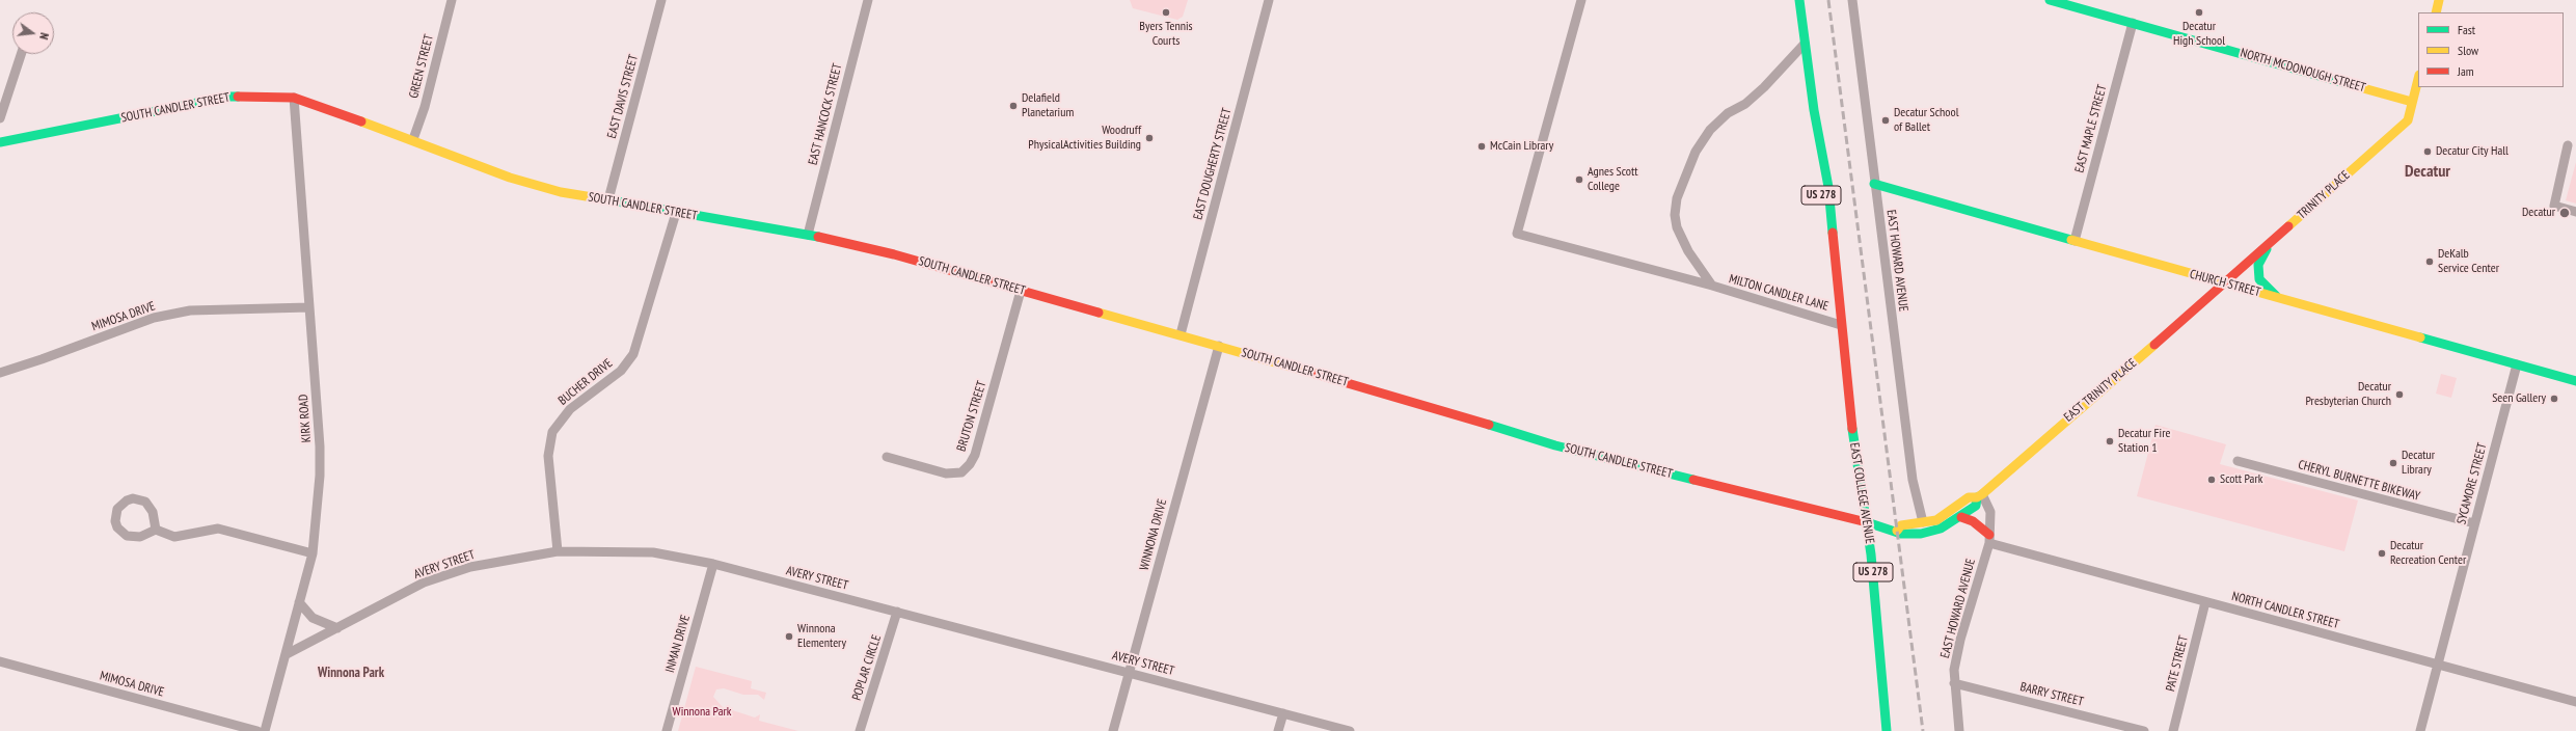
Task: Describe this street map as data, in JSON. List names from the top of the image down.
{
  "streets": {
    "main road": [
      "NORTH MCDONOUGH STREET",
      "SOUTH CANDLER STREET",
      "US 278",
      "TRINITY PLACE",
      "CHURCH STREET",
      "EAST TRINITY PLACE",
      "EAST COLLEGE AVENUE"
    ],
    "street": [
      "GREEN STREET",
      "EAST DAVIS STREET",
      "EAST HANCOCK STREET",
      "EAST MAPLE STREET",
      "EAST DOUGHERTY STREET",
      "EAST HOWARD AVENUE",
      "MILTON CANDLER LANE",
      "MIMOSA DRIVE",
      "BUCHER DRIVE",
      "BRUTON STREET",
      "KIRK ROAD",
      "CHERYL BURNETTE BIKEWAY",
      "SYCAMORE STREET",
      "WINNONA DRIVE",
      "AVERY STREET",
      "NORTH CANDLER STREET",
      "INMAN DRIVE",
      "PATE STREET",
      "POPLAR CIRCLE",
      "BARRY STREET"
    ]
  },
  "crossings": [
    ["GREEN STREET", "SOUTH CANDLER STREET"],
    ["NORTH MCDONOUGH STREET", "EAST MAPLE STREET"],
    ["NORTH MCDONOUGH STREET", "TRINITY PLACE"],
    ["EAST DAVIS STREET", "SOUTH CANDLER STREET"],
    ["SOUTH CANDLER STREET", "EAST HANCOCK STREET"],
    ["SOUTH CANDLER STREET", "EAST DOUGHERTY STREET"],
    ["SOUTH CANDLER STREET", "BUCHER DRIVE"],
    ["SOUTH CANDLER STREET", "EAST TRINITY PLACE"],
    ["SOUTH CANDLER STREET", "BRUTON STREET"],
    ["SOUTH CANDLER STREET", "KIRK ROAD"],
    ["SOUTH CANDLER STREET", "EAST COLLEGE AVENUE"],
    ["SOUTH CANDLER STREET", "WINNONA DRIVE"],
    ["EAST MAPLE STREET", "CHURCH STREET"],
    ["TRINITY PLACE", "CHURCH STREET"],
    ["TRINITY PLACE", "EAST TRINITY PLACE"],
    ["EAST HOWARD AVENUE", "CHURCH STREET"],
    ["EAST HOWARD AVENUE", "EAST TRINITY PLACE"],
    ["EAST HOWARD AVENUE", "NORTH CANDLER STREET"],
    ["EAST HOWARD AVENUE", "BARRY STREET"],
    ["CHURCH STREET", "EAST TRINITY PLACE"],
    ["CHURCH STREET", "SYCAMORE STREET"],
    ["MILTON CANDLER LANE", "EAST COLLEGE AVENUE"],
    ["MIMOSA DRIVE", "KIRK ROAD"],
    ["BUCHER DRIVE", "AVERY STREET"],
    ["KIRK ROAD", "AVERY STREET"],
    ["CHERYL BURNETTE BIKEWAY", "SYCAMORE STREET"],
    ["SYCAMORE STREET", "NORTH CANDLER STREET"],
    ["WINNONA DRIVE", "AVERY STREET"],
    ["AVERY STREET", "INMAN DRIVE"],
    ["AVERY STREET", "POPLAR CIRCLE"],
    ["NORTH CANDLER STREET", "PATE STREET"]
  ],
  "districts": ["Decatur", "Winnona Park"],
  "parks": ["Winnona Park"],
  "places": [
    "Byers Tennis Courts",
    "Decatur High School",
    "Delafield Planetarium",
    "Decatur School of Ballet",
    "Woodruff PhysicalActivities Building",
    "McCain Library",
    "Decatur City Hall",
    "Agnes Scott College",
    "Decatur",
    "DeKalb Service Center",
    "Decatur Presbyterian Church",
    "Seen Gallery",
    "Decatur Fire Station 1",
    "Decatur Library",
    "Scott Park",
    "Decatur Recreation Center",
    "Winnona Elementery"
  ],
  "legend": ["Fast", "Slow", "Jam"],
  "north": "right"
}
